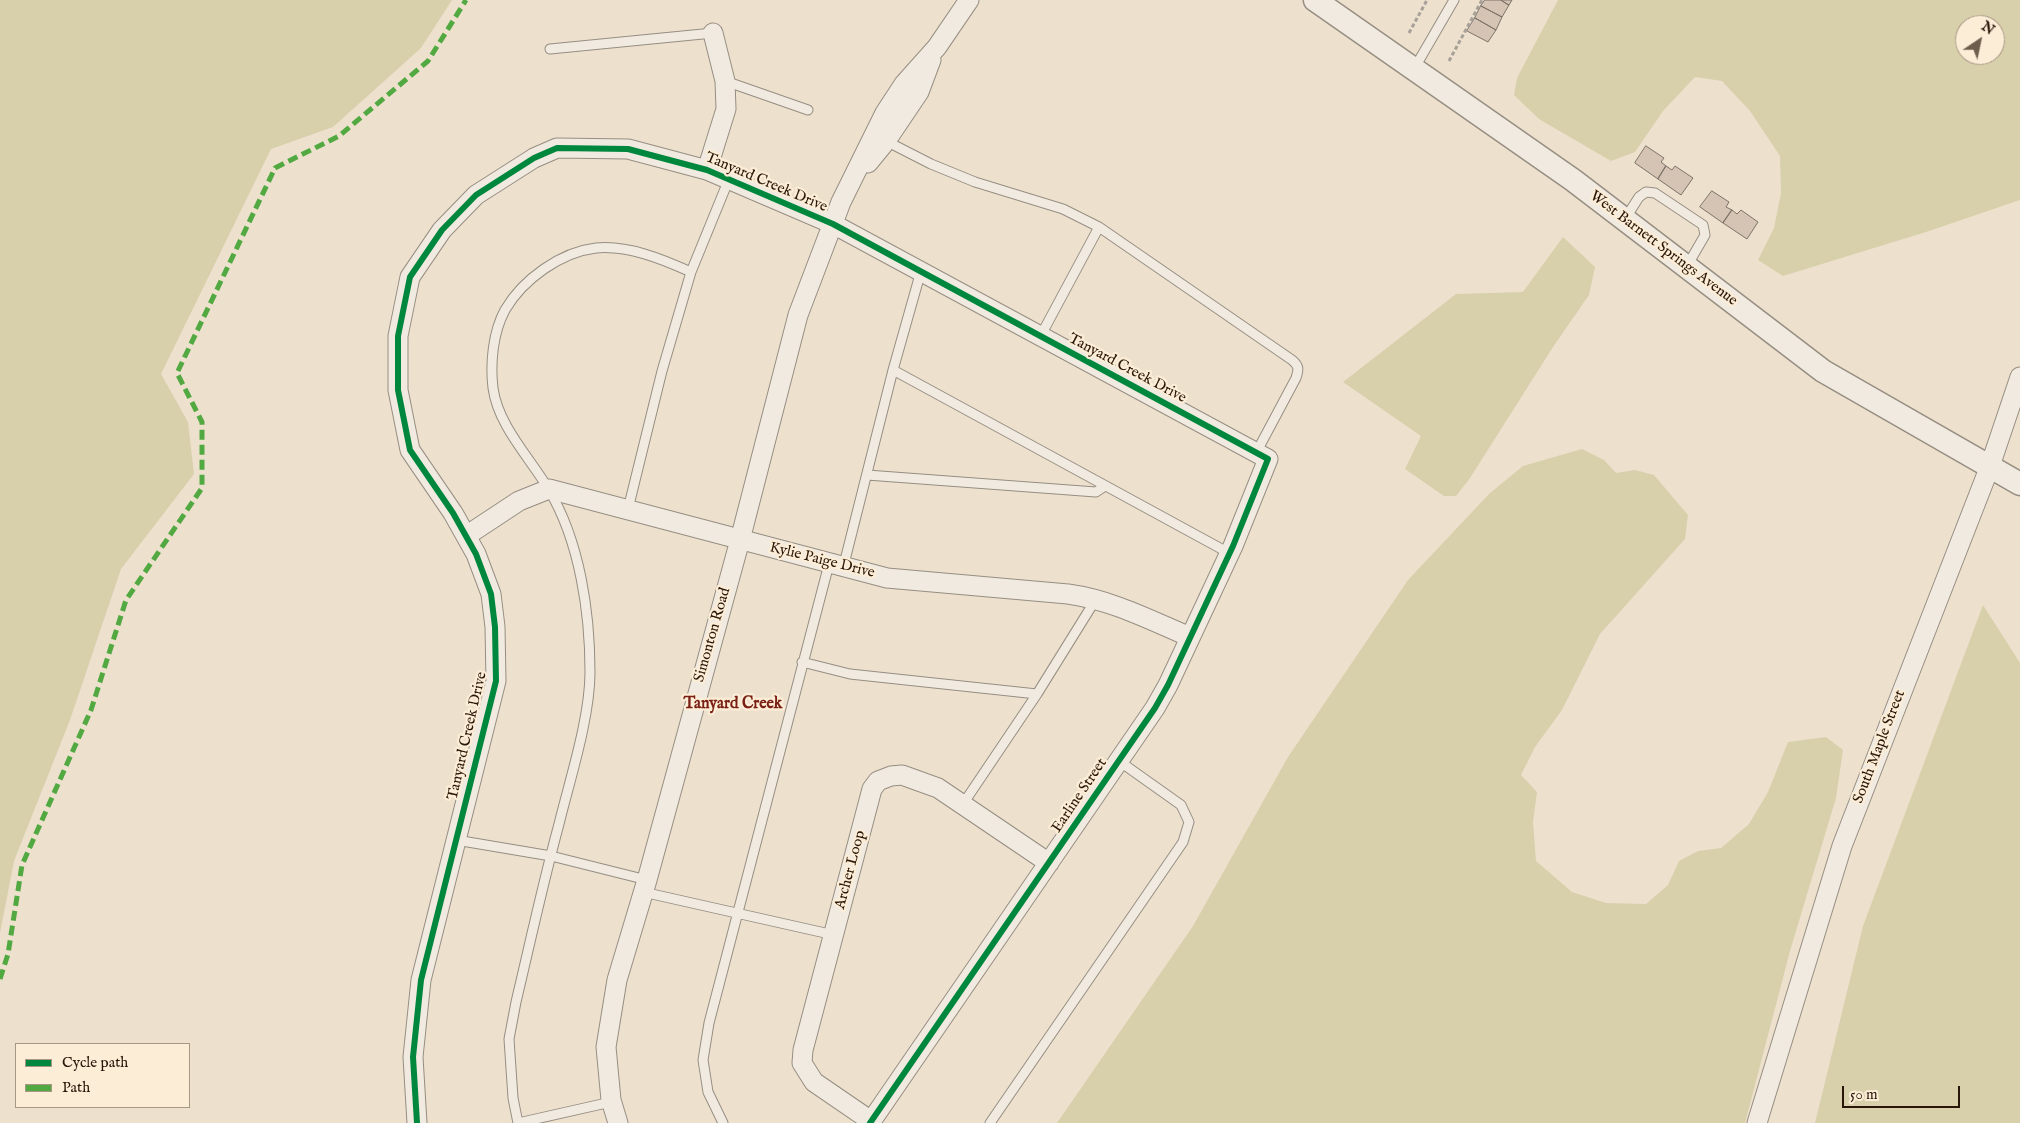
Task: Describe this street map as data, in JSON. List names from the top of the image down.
{
  "streets": {
    "street": [
      "Tanyard Creek Drive",
      "West Barnett Springs Avenue",
      "Kylie Paige Drive",
      "Simonton Road",
      "South Maple Street",
      "Earline Street",
      "Archer Loop"
    ]
  },
  "crossings": [
    ["Tanyard Creek Drive", "Simonton Road"],
    ["Tanyard Creek Drive", "Earline Street"],
    ["West Barnett Springs Avenue", "South Maple Street"],
    ["Kylie Paige Drive", "Simonton Road"],
    ["Kylie Paige Drive", "Earline Street"],
    ["Earline Street", "Archer Loop"]
  ],
  "districts": ["Tanyard Creek"],
  "legend": ["Cycle path", "Path"],
  "scale_bar": "50 m",
  "north": "top right"
}
